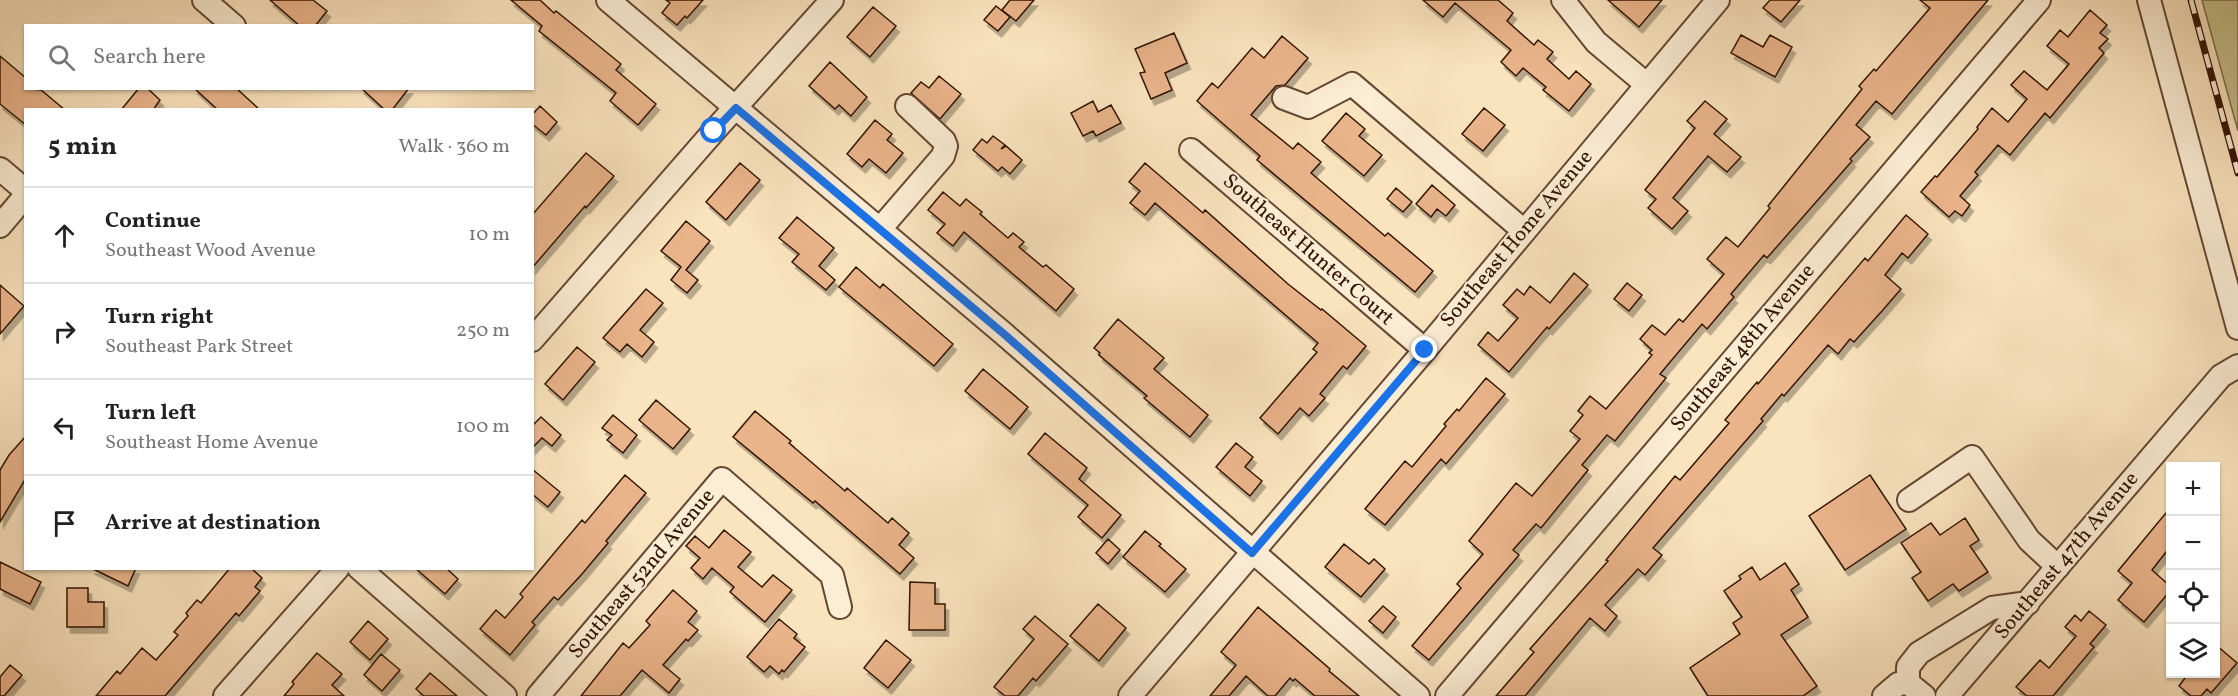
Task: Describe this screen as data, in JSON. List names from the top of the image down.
{
  "streets": {
    "street": [
      "Southeast Home Avenue",
      "Southeast Hunter Court",
      "Southeast 48th Avenue",
      "Southeast 47th Avenue",
      "Southeast 52nd Avenue"
    ]
  },
  "crossings": [
    ["Southeast Home Avenue", "Southeast Hunter Court"]
  ],
  "page": {
    "search": "Search here",
    "heading": ["5 min", "Walk · 360 m"],
    "list": [
      ["Continue", "Southeast Wood Avenue", "10 m"],
      ["Turn right", "Southeast Park Street", "250 m"],
      ["Turn left", "Southeast Home Avenue", "100 m"],
      "Arrive at destination"
    ],
    "map_buttons": ["+", "−"]
  }
}
